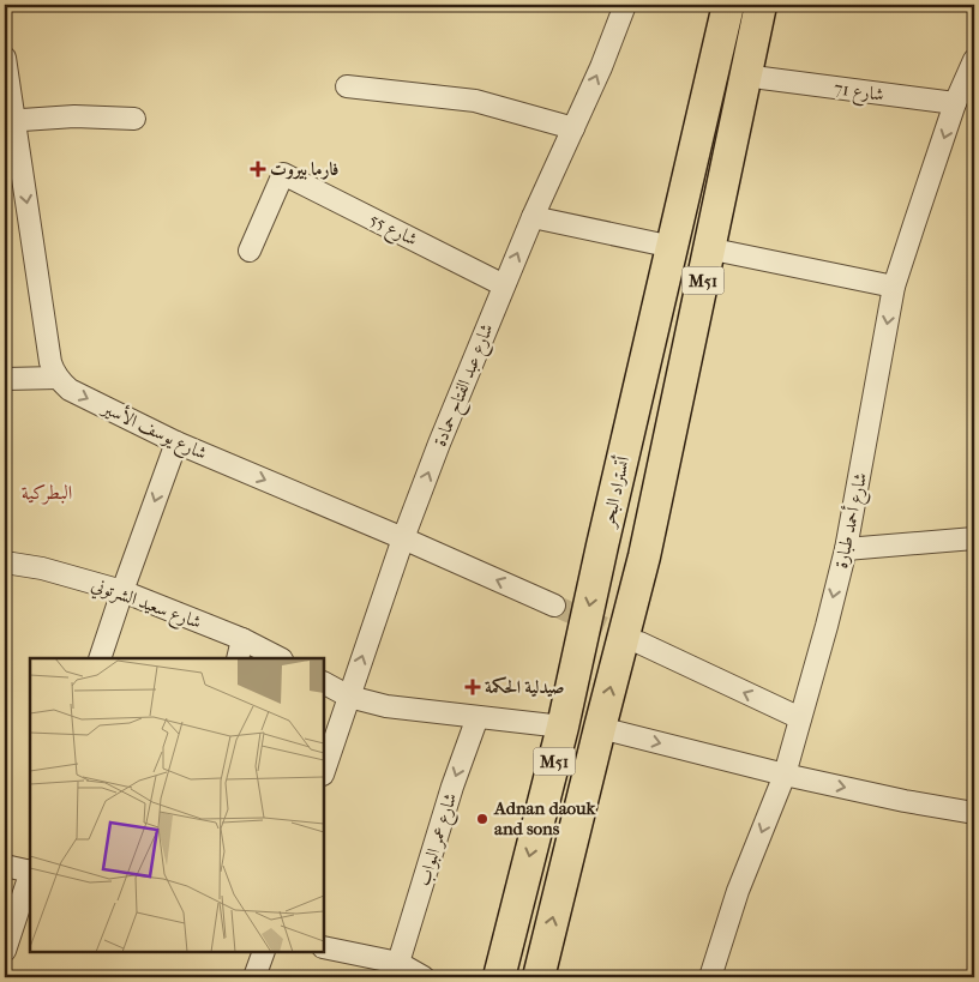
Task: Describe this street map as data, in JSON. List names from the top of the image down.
{
  "streets": {
    "highway": ["M51", "أتستراد البحر"],
    "street": [
      "شارع 71",
      "شارع 55",
      "شارع عبد الفتاح حمادة",
      "شارع يوسف الأسير",
      "شارع أحمد طبارة",
      "شارع سعيد الشرتوني",
      "شارع عمر البواب"
    ]
  },
  "crossings": [
    ["شارع 71", "شارع أحمد طبارة"],
    ["شارع 55", "شارع عبد الفتاح حمادة"],
    ["شارع عبد الفتاح حمادة", "شارع يوسف الأسير"]
  ],
  "one_way": ["شارع عبد الفتاح حمادة", "شارع أحمد طبارة", "شارع عمر البواب"],
  "districts": ["البطركية"],
  "places": {
    "health": ["فارما بيروت", "صيدلية الحكمة"],
    "other": ["Adnan daouk and sons"]
  }
}
